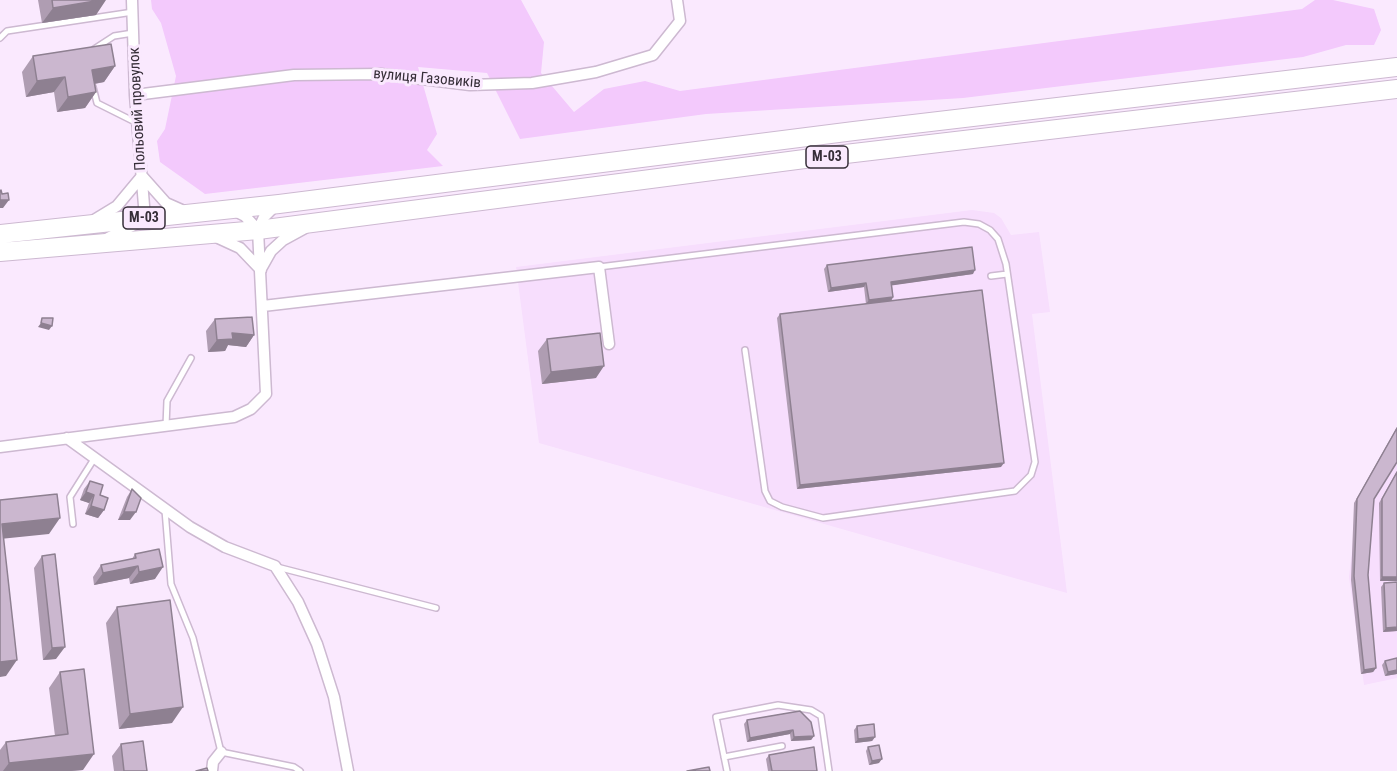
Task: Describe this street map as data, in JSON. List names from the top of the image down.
{
  "streets": {
    "highway": ["М-03"],
    "street": ["вулиця Газовиків", "Польовий провулок"]
  },
  "crossings": [
    ["вулиця Газовиків", "Польовий провулок"],
    ["Польовий провулок", "М-03"]
  ]
}
